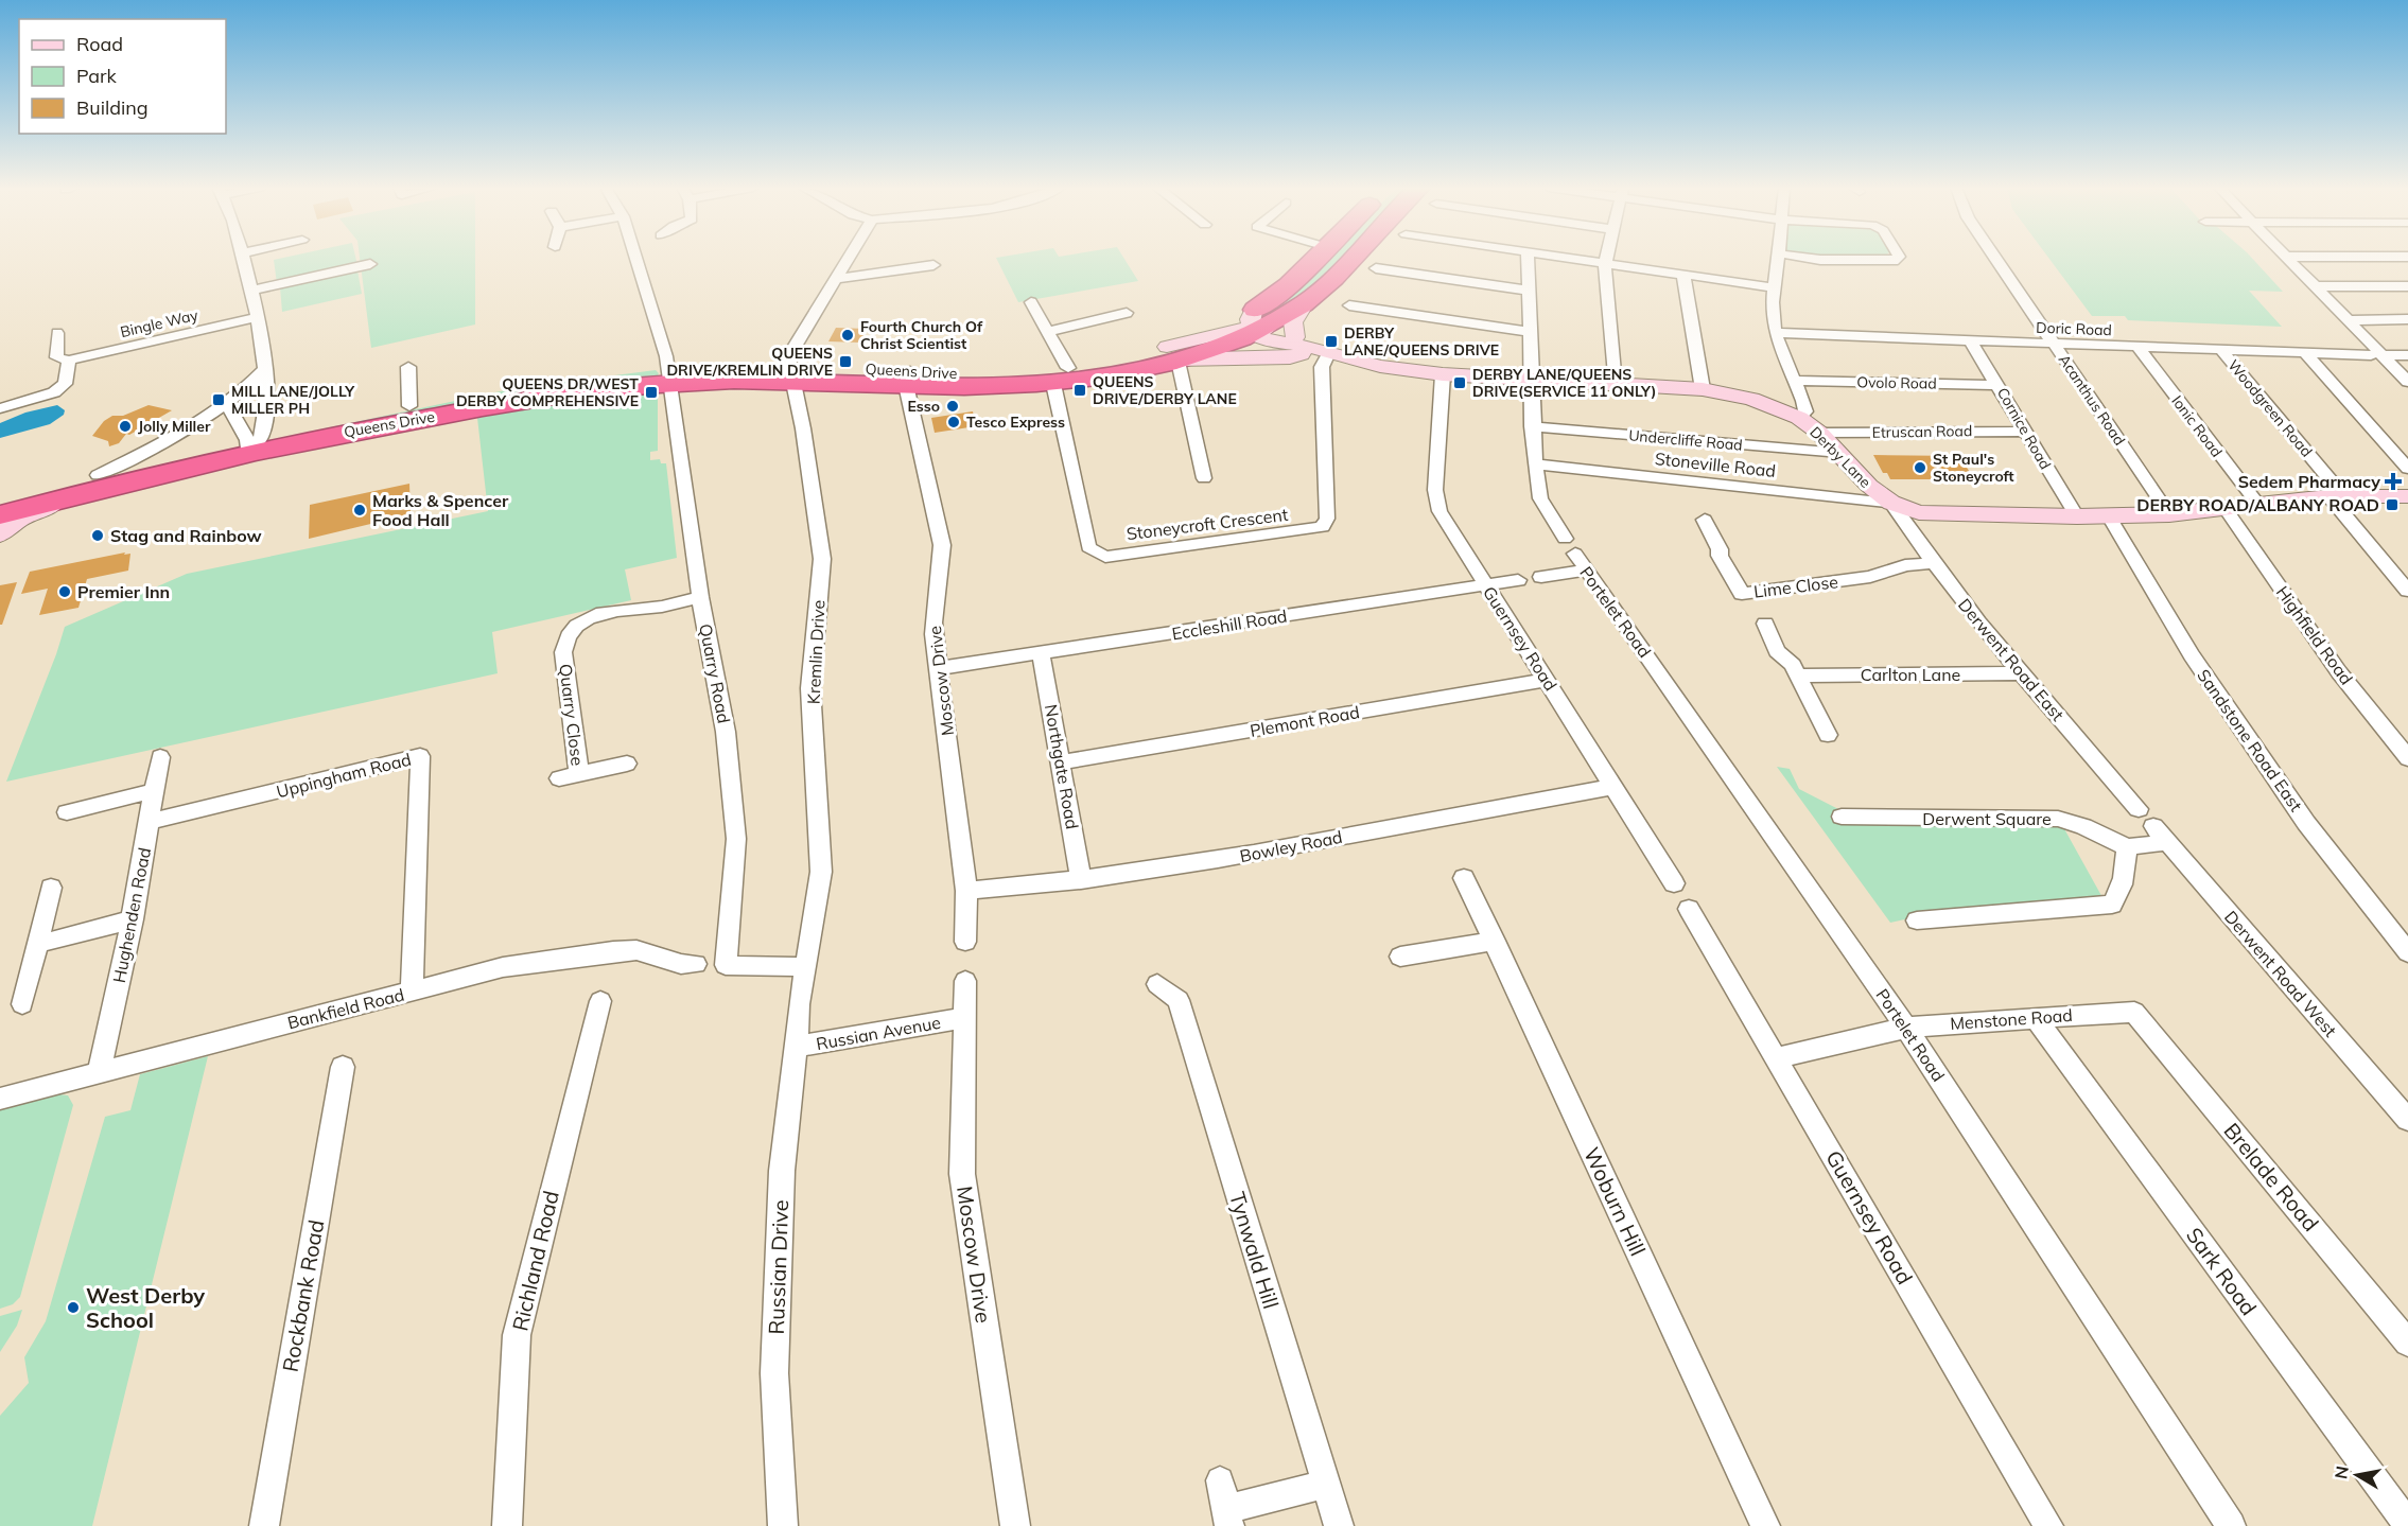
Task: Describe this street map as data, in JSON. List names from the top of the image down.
{
  "streets": {
    "highway": ["Queens Drive"],
    "street": [
      "Bingle Way",
      "Doric Road",
      "Ovolo Road",
      "Acanthus Road",
      "Woodgreen Road",
      "Ionic Road",
      "Cornice Road",
      "Etruscan Road",
      "Undercliffe Road",
      "Derby Lane",
      "Stoneville Road",
      "Stoneycroft Crescent",
      "Lime Close",
      "Portelet Road",
      "Eccleshill Road",
      "Highfield Road",
      "Guernsey Road",
      "Kremlin Drive",
      "Derwent Road East",
      "Quarry Road",
      "Carlton Lane",
      "Moscow Drive",
      "Quarry Close",
      "Plemont Road",
      "Sandstone Road East",
      "Northgate Road",
      "Uppingham Road",
      "Derwent Square",
      "Bowley Road",
      "Hughenden Road",
      "Derwent Road West",
      "Bankfield Road",
      "Menstone Road",
      "Russian Avenue",
      "Brelade Road",
      "Woburn Hill",
      "Tynwald Hill",
      "Richland Road",
      "Russian Drive",
      "Sark Road",
      "Rockbank Road"
    ]
  },
  "crossings": [
    ["Doric Road", "Acanthus Road"],
    ["Doric Road", "Woodgreen Road"],
    ["Doric Road", "Ionic Road"],
    ["Doric Road", "Cornice Road"],
    ["Queens Drive", "Derby Lane"],
    ["Queens Drive", "Stoneycroft Crescent"],
    ["Queens Drive", "Kremlin Drive"],
    ["Queens Drive", "Quarry Road"],
    ["Queens Drive", "Moscow Drive"],
    ["Ovolo Road", "Cornice Road"],
    ["Acanthus Road", "Derby Lane"],
    ["Woodgreen Road", "Derby Lane"],
    ["Ionic Road", "Derby Lane"],
    ["Cornice Road", "Etruscan Road"],
    ["Cornice Road", "Derby Lane"],
    ["Etruscan Road", "Derby Lane"],
    ["Undercliffe Road", "Derby Lane"],
    ["Derby Lane", "Stoneville Road"],
    ["Derby Lane", "Stoneycroft Crescent"],
    ["Derby Lane", "Highfield Road"],
    ["Derby Lane", "Guernsey Road"],
    ["Derby Lane", "Derwent Road East"],
    ["Derby Lane", "Sandstone Road East"],
    ["Stoneville Road", "Derwent Road East"],
    ["Lime Close", "Derwent Road East"],
    ["Portelet Road", "Menstone Road"],
    ["Eccleshill Road", "Guernsey Road"],
    ["Eccleshill Road", "Moscow Drive"],
    ["Eccleshill Road", "Northgate Road"],
    ["Guernsey Road", "Plemont Road"],
    ["Guernsey Road", "Bowley Road"],
    ["Guernsey Road", "Menstone Road"],
    ["Kremlin Drive", "Quarry Road"],
    ["Kremlin Drive", "Russian Drive"],
    ["Derwent Road East", "Carlton Lane"],
    ["Quarry Road", "Quarry Close"],
    ["Moscow Drive", "Bowley Road"],
    ["Moscow Drive", "Russian Avenue"],
    ["Plemont Road", "Northgate Road"],
    ["Northgate Road", "Bowley Road"],
    ["Uppingham Road", "Hughenden Road"],
    ["Uppingham Road", "Bankfield Road"],
    ["Derwent Square", "Derwent Road West"],
    ["Hughenden Road", "Bankfield Road"],
    ["Menstone Road", "Brelade Road"],
    ["Menstone Road", "Sark Road"],
    ["Russian Avenue", "Russian Drive"]
  ],
  "places": {
    "other": [
      "Fourth Church Of Christ Scientist",
      "Esso",
      "Tesco Express",
      "Jolly Miller",
      "St Paul's Stoneycroft",
      "Marks & Spencer Food Hall",
      "Stag and Rainbow",
      "Premier Inn",
      "West Derby School"
    ],
    "transit": [
      "DERBY LANE/QUEENS DRIVE",
      "QUEENS DRIVE/KREMLIN DRIVE",
      "DERBY LANE/QUEENS DRIVE(SERVICE 11 ONLY)",
      "QUEENS DRIVE/DERBY LANE",
      "QUEENS DR/WEST DERBY COMPREHENSIVE",
      "MILL LANE/JOLLY MILLER PH",
      "DERBY ROAD/ALBANY ROAD"
    ],
    "health": ["Sedem Pharmacy"]
  },
  "legend": ["Road", "Park", "Building"],
  "north": "left"
}
